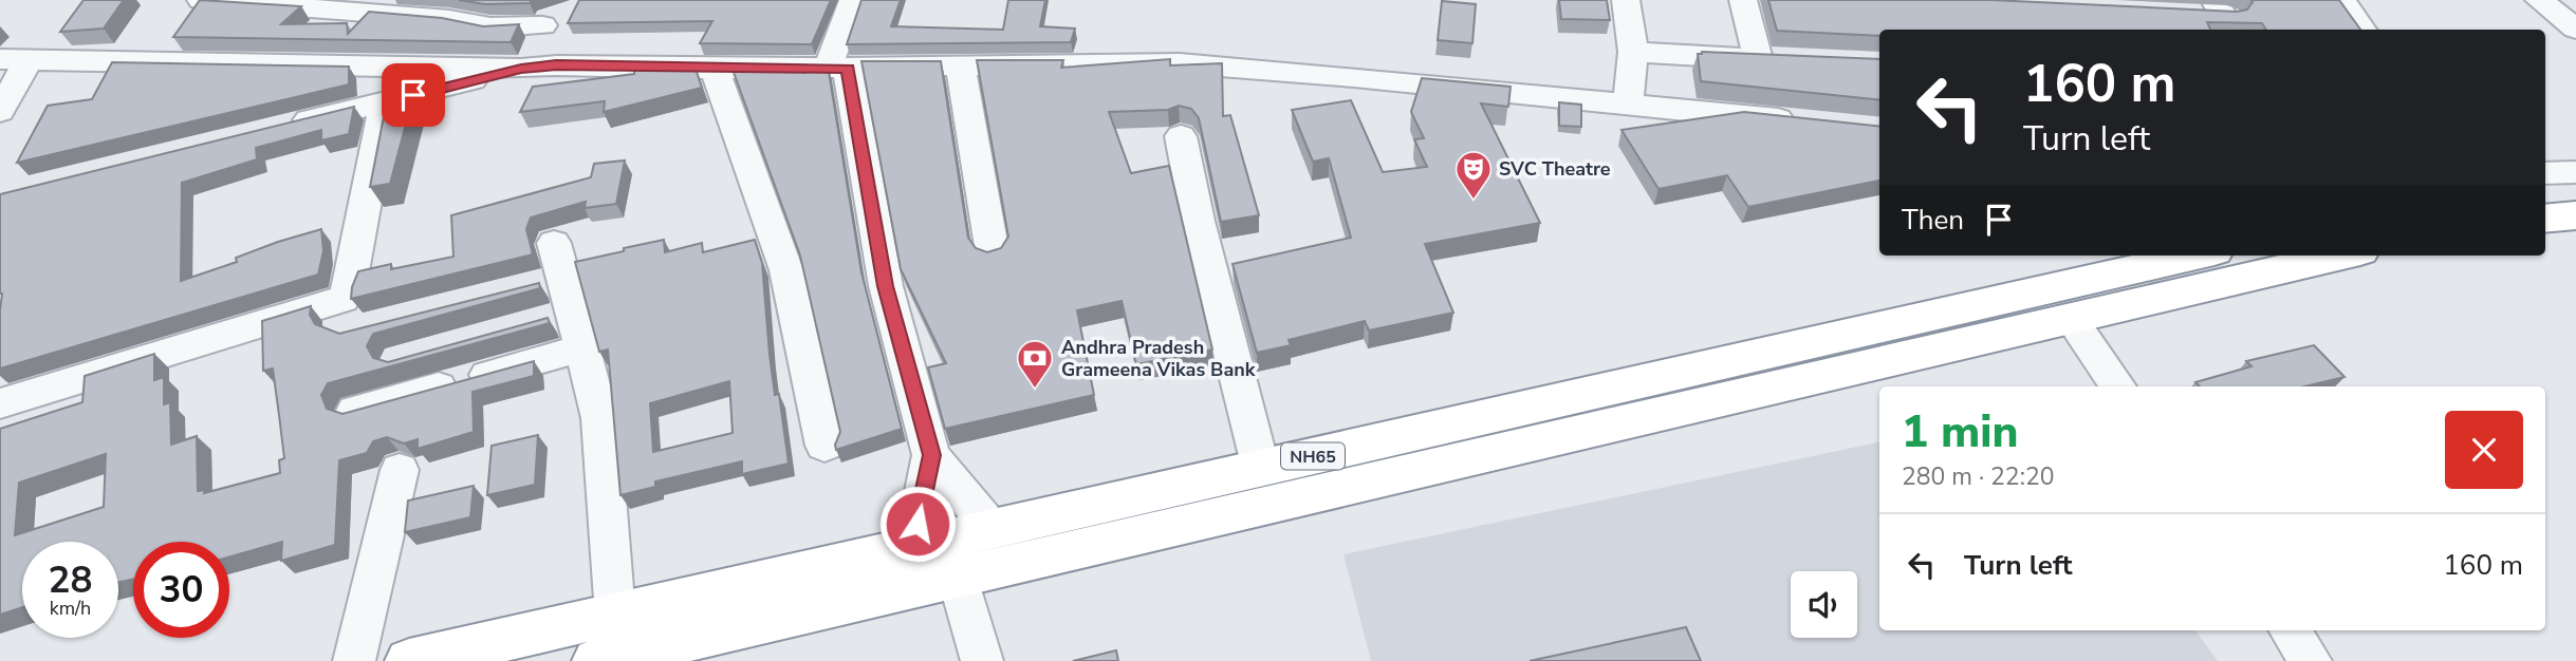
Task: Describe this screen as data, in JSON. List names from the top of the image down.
{
  "streets": {
    "highway": ["NH65"]
  },
  "places": {
    "theatre": ["SVC Theatre"],
    "bank": ["Andhra Pradesh Grameena Vikas Bank"]
  },
  "page": {
    "turn": ["160 m", "Turn left"],
    "then": "Then",
    "heading": ["1 min", "280 m · 22:20"],
    "list": [
      {
        "name": "Turn left",
        "value": "160 m"
      }
    ],
    "speed": "28 km/h",
    "limit": "30"
  }
}
